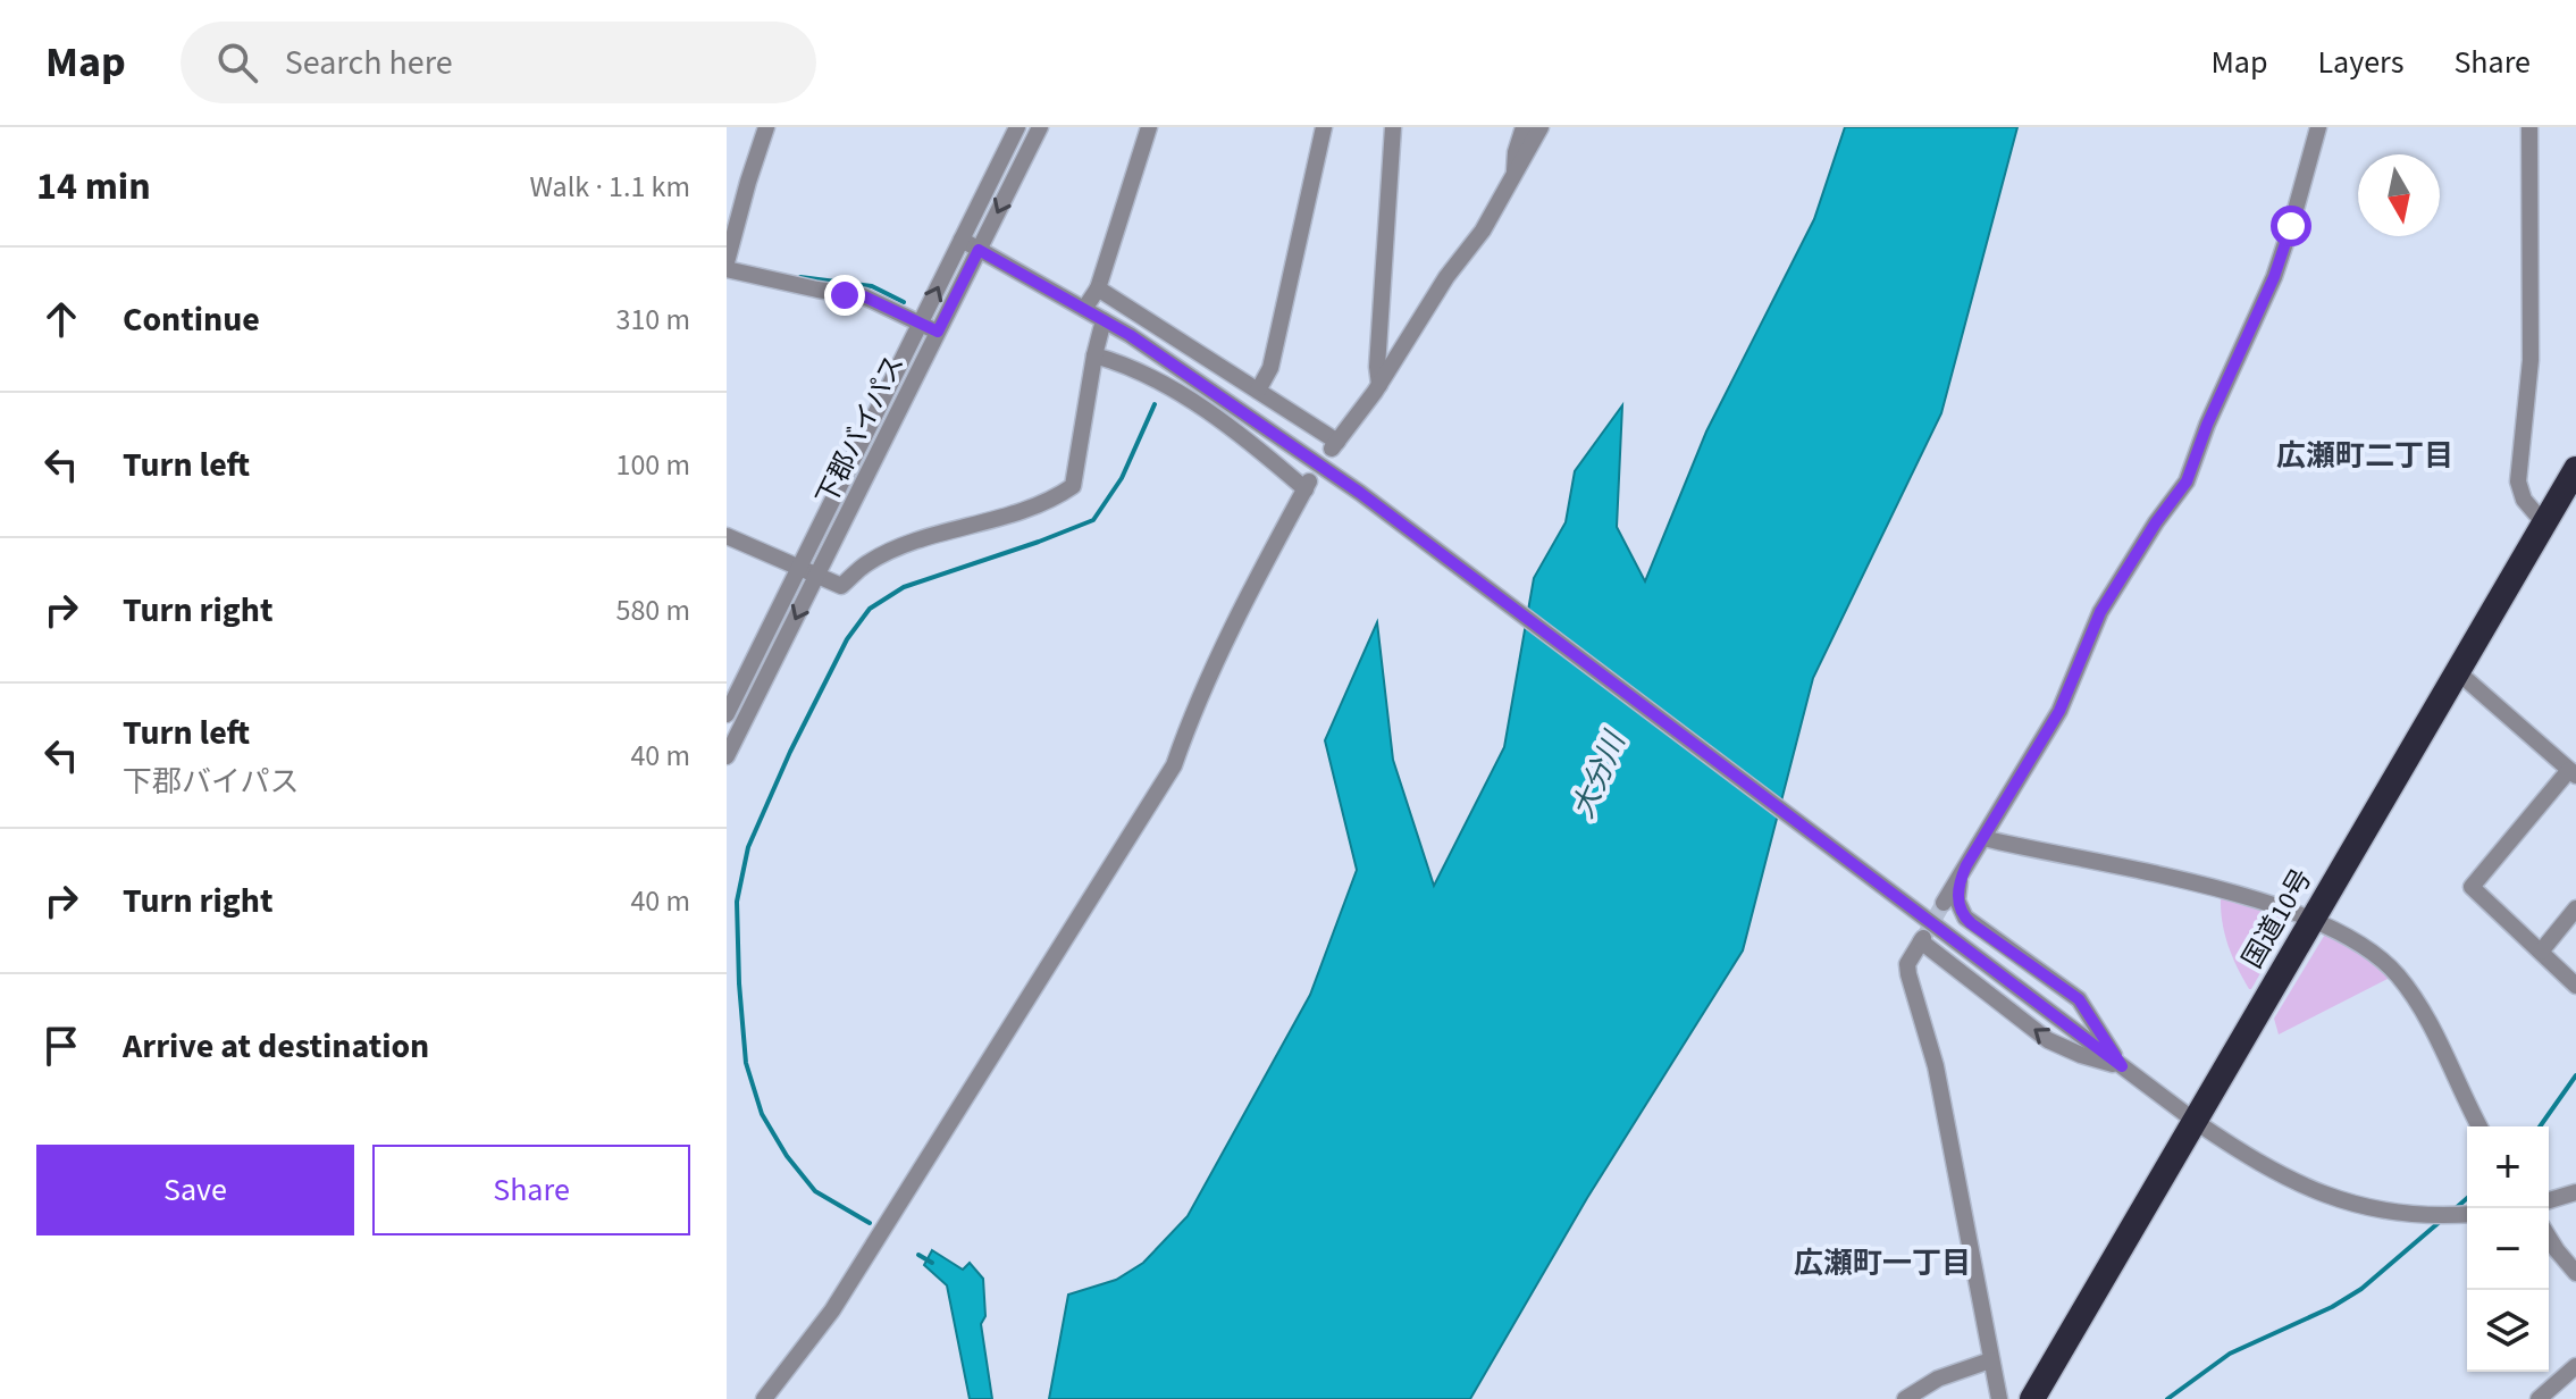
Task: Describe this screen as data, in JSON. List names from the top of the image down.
{
  "streets": {
    "highway": ["国道10号"],
    "street": ["下郡バイパス"]
  },
  "districts": ["広瀬町二丁目", "広瀬町一丁目"],
  "water": ["大分川"],
  "north": "bottom",
  "page": {
    "header": "Map",
    "search": "Search here",
    "nav": ["Map", "Layers", "Share"],
    "heading": ["14 min", "Walk · 1.1 km"],
    "list": [
      ["Continue", "310 m"],
      ["Turn left", "100 m"],
      ["Turn right", "580 m"],
      ["Turn left", "下郡バイパス", "40 m"],
      ["Turn right", "40 m"],
      "Arrive at destination"
    ],
    "buttons": ["Save", "Share"],
    "map_buttons": ["+", "−"]
  }
}
